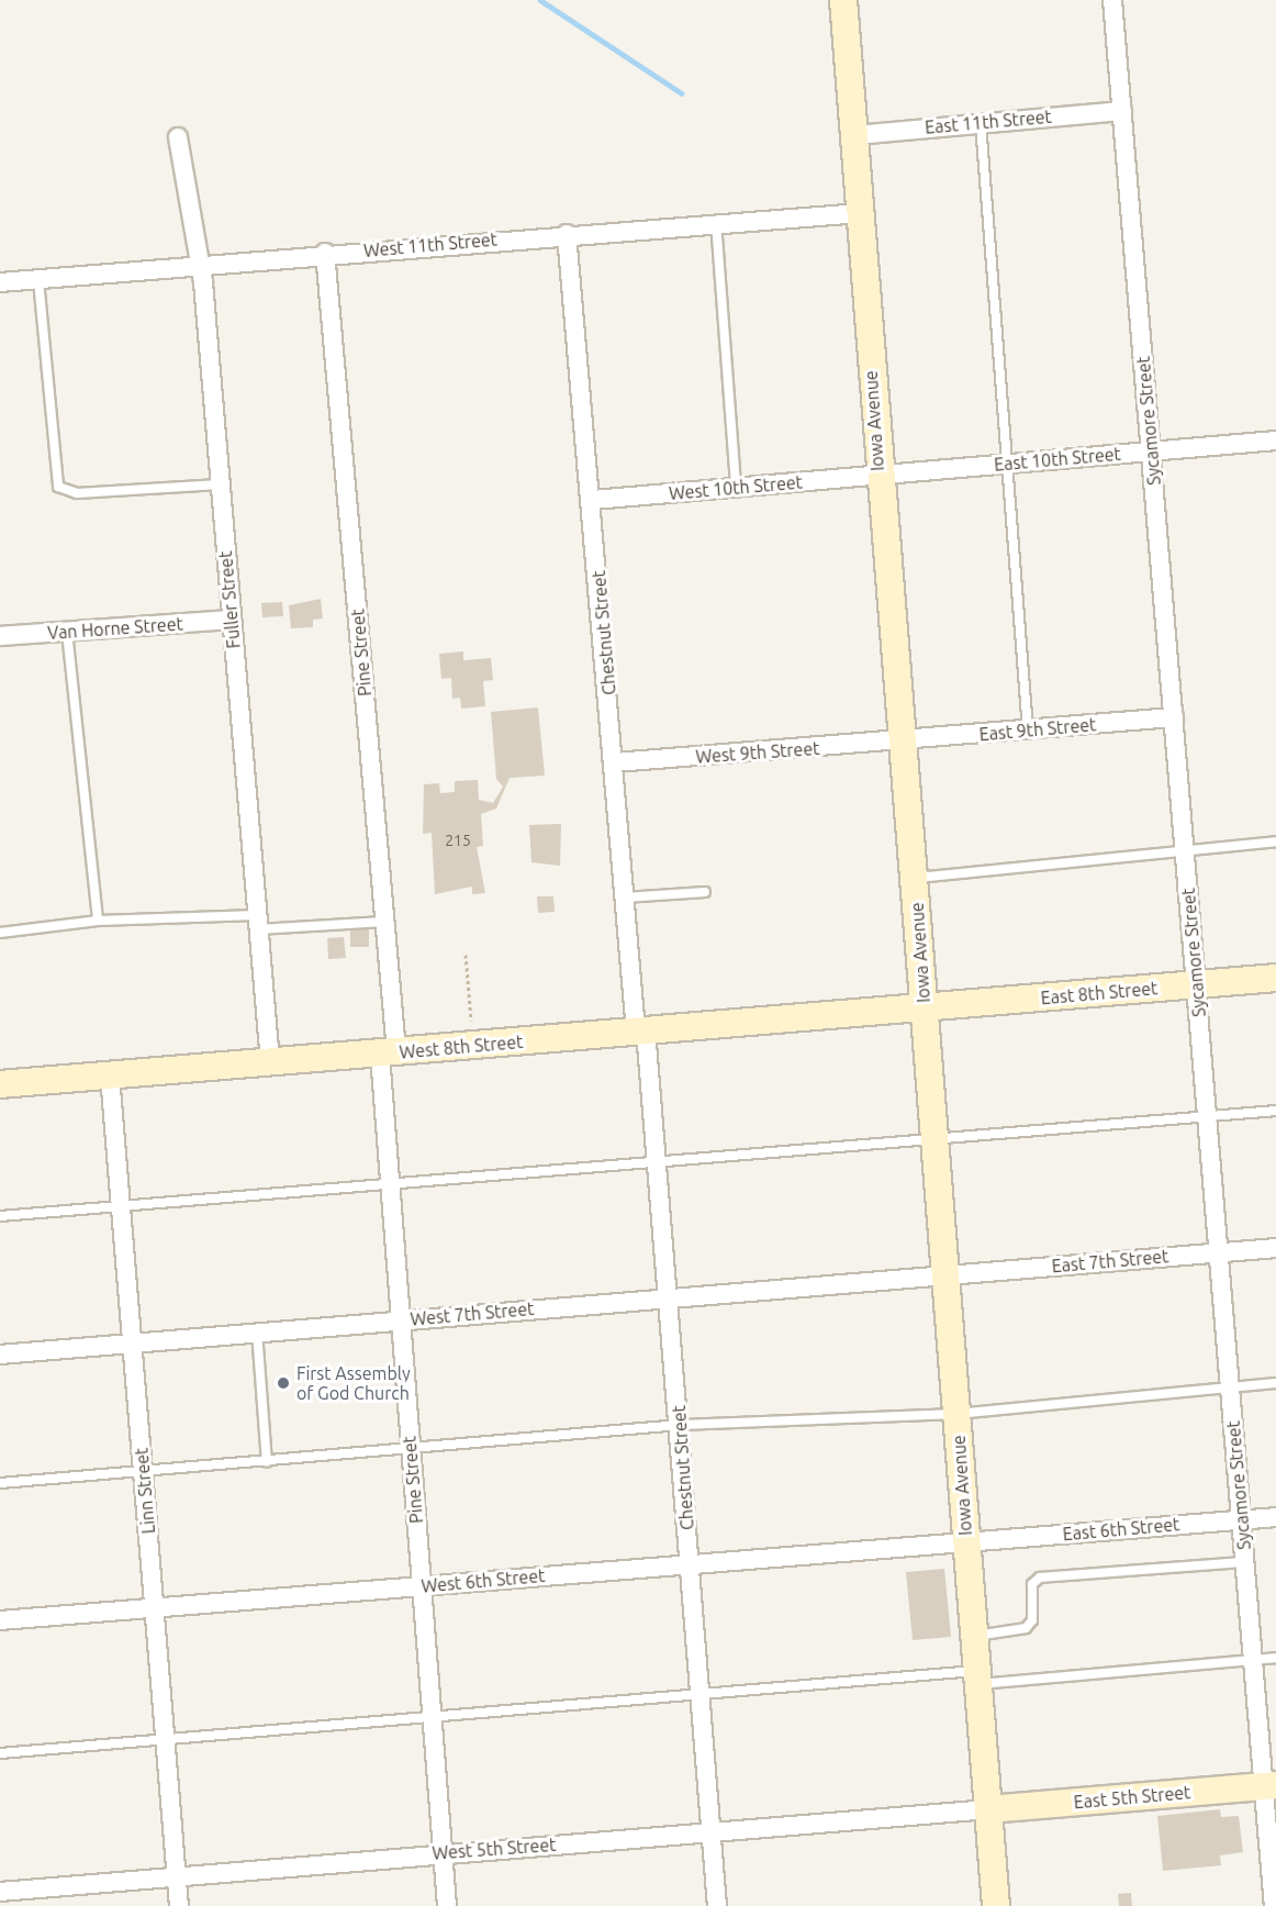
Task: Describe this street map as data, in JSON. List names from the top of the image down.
{
  "streets": {
    "street": [
      "East 11th Street",
      "West 11th Street",
      "Iowa Avenue",
      "Sycamore Street",
      "East 10th Street",
      "West 10th Street",
      "Fuller Street",
      "Van Horne Street",
      "Chestnut Street",
      "Pine Street",
      "East 9th Street",
      "West 9th Street",
      "East 8th Street",
      "West 8th Street",
      "East 7th Street",
      "West 7th Street",
      "Linn Street",
      "East 6th Street",
      "West 6th Street",
      "East 5th Street",
      "West 5th Street"
    ]
  },
  "crossings": [
    ["East 11th Street", "Iowa Avenue"],
    ["East 11th Street", "Sycamore Street"],
    ["West 11th Street", "Iowa Avenue"],
    ["West 11th Street", "Fuller Street"],
    ["West 11th Street", "Chestnut Street"],
    ["West 11th Street", "Pine Street"],
    ["Iowa Avenue", "East 10th Street"],
    ["Iowa Avenue", "West 10th Street"],
    ["Iowa Avenue", "East 9th Street"],
    ["Iowa Avenue", "West 9th Street"],
    ["Iowa Avenue", "East 8th Street"],
    ["Iowa Avenue", "West 8th Street"],
    ["Iowa Avenue", "East 7th Street"],
    ["Iowa Avenue", "West 7th Street"],
    ["Iowa Avenue", "East 6th Street"],
    ["Iowa Avenue", "West 6th Street"],
    ["Iowa Avenue", "East 5th Street"],
    ["Iowa Avenue", "West 5th Street"],
    ["Sycamore Street", "East 10th Street"],
    ["Sycamore Street", "East 9th Street"],
    ["Sycamore Street", "East 8th Street"],
    ["Sycamore Street", "East 7th Street"],
    ["Sycamore Street", "East 6th Street"],
    ["Sycamore Street", "East 5th Street"],
    ["East 10th Street", "West 10th Street"],
    ["West 10th Street", "Chestnut Street"],
    ["Fuller Street", "Van Horne Street"],
    ["Fuller Street", "West 8th Street"],
    ["Chestnut Street", "West 9th Street"],
    ["Chestnut Street", "West 8th Street"],
    ["Chestnut Street", "West 7th Street"],
    ["Chestnut Street", "West 6th Street"],
    ["Chestnut Street", "West 5th Street"],
    ["Pine Street", "West 8th Street"],
    ["Pine Street", "West 7th Street"],
    ["Pine Street", "West 6th Street"],
    ["Pine Street", "West 5th Street"],
    ["East 9th Street", "West 9th Street"],
    ["East 8th Street", "West 8th Street"],
    ["West 8th Street", "Linn Street"],
    ["East 7th Street", "West 7th Street"],
    ["West 7th Street", "Linn Street"],
    ["Linn Street", "West 6th Street"],
    ["Linn Street", "West 5th Street"],
    ["East 6th Street", "West 6th Street"],
    ["East 5th Street", "West 5th Street"]
  ],
  "places": ["First Assembly of God Church"],
  "house_numbers": ["215"]
}
